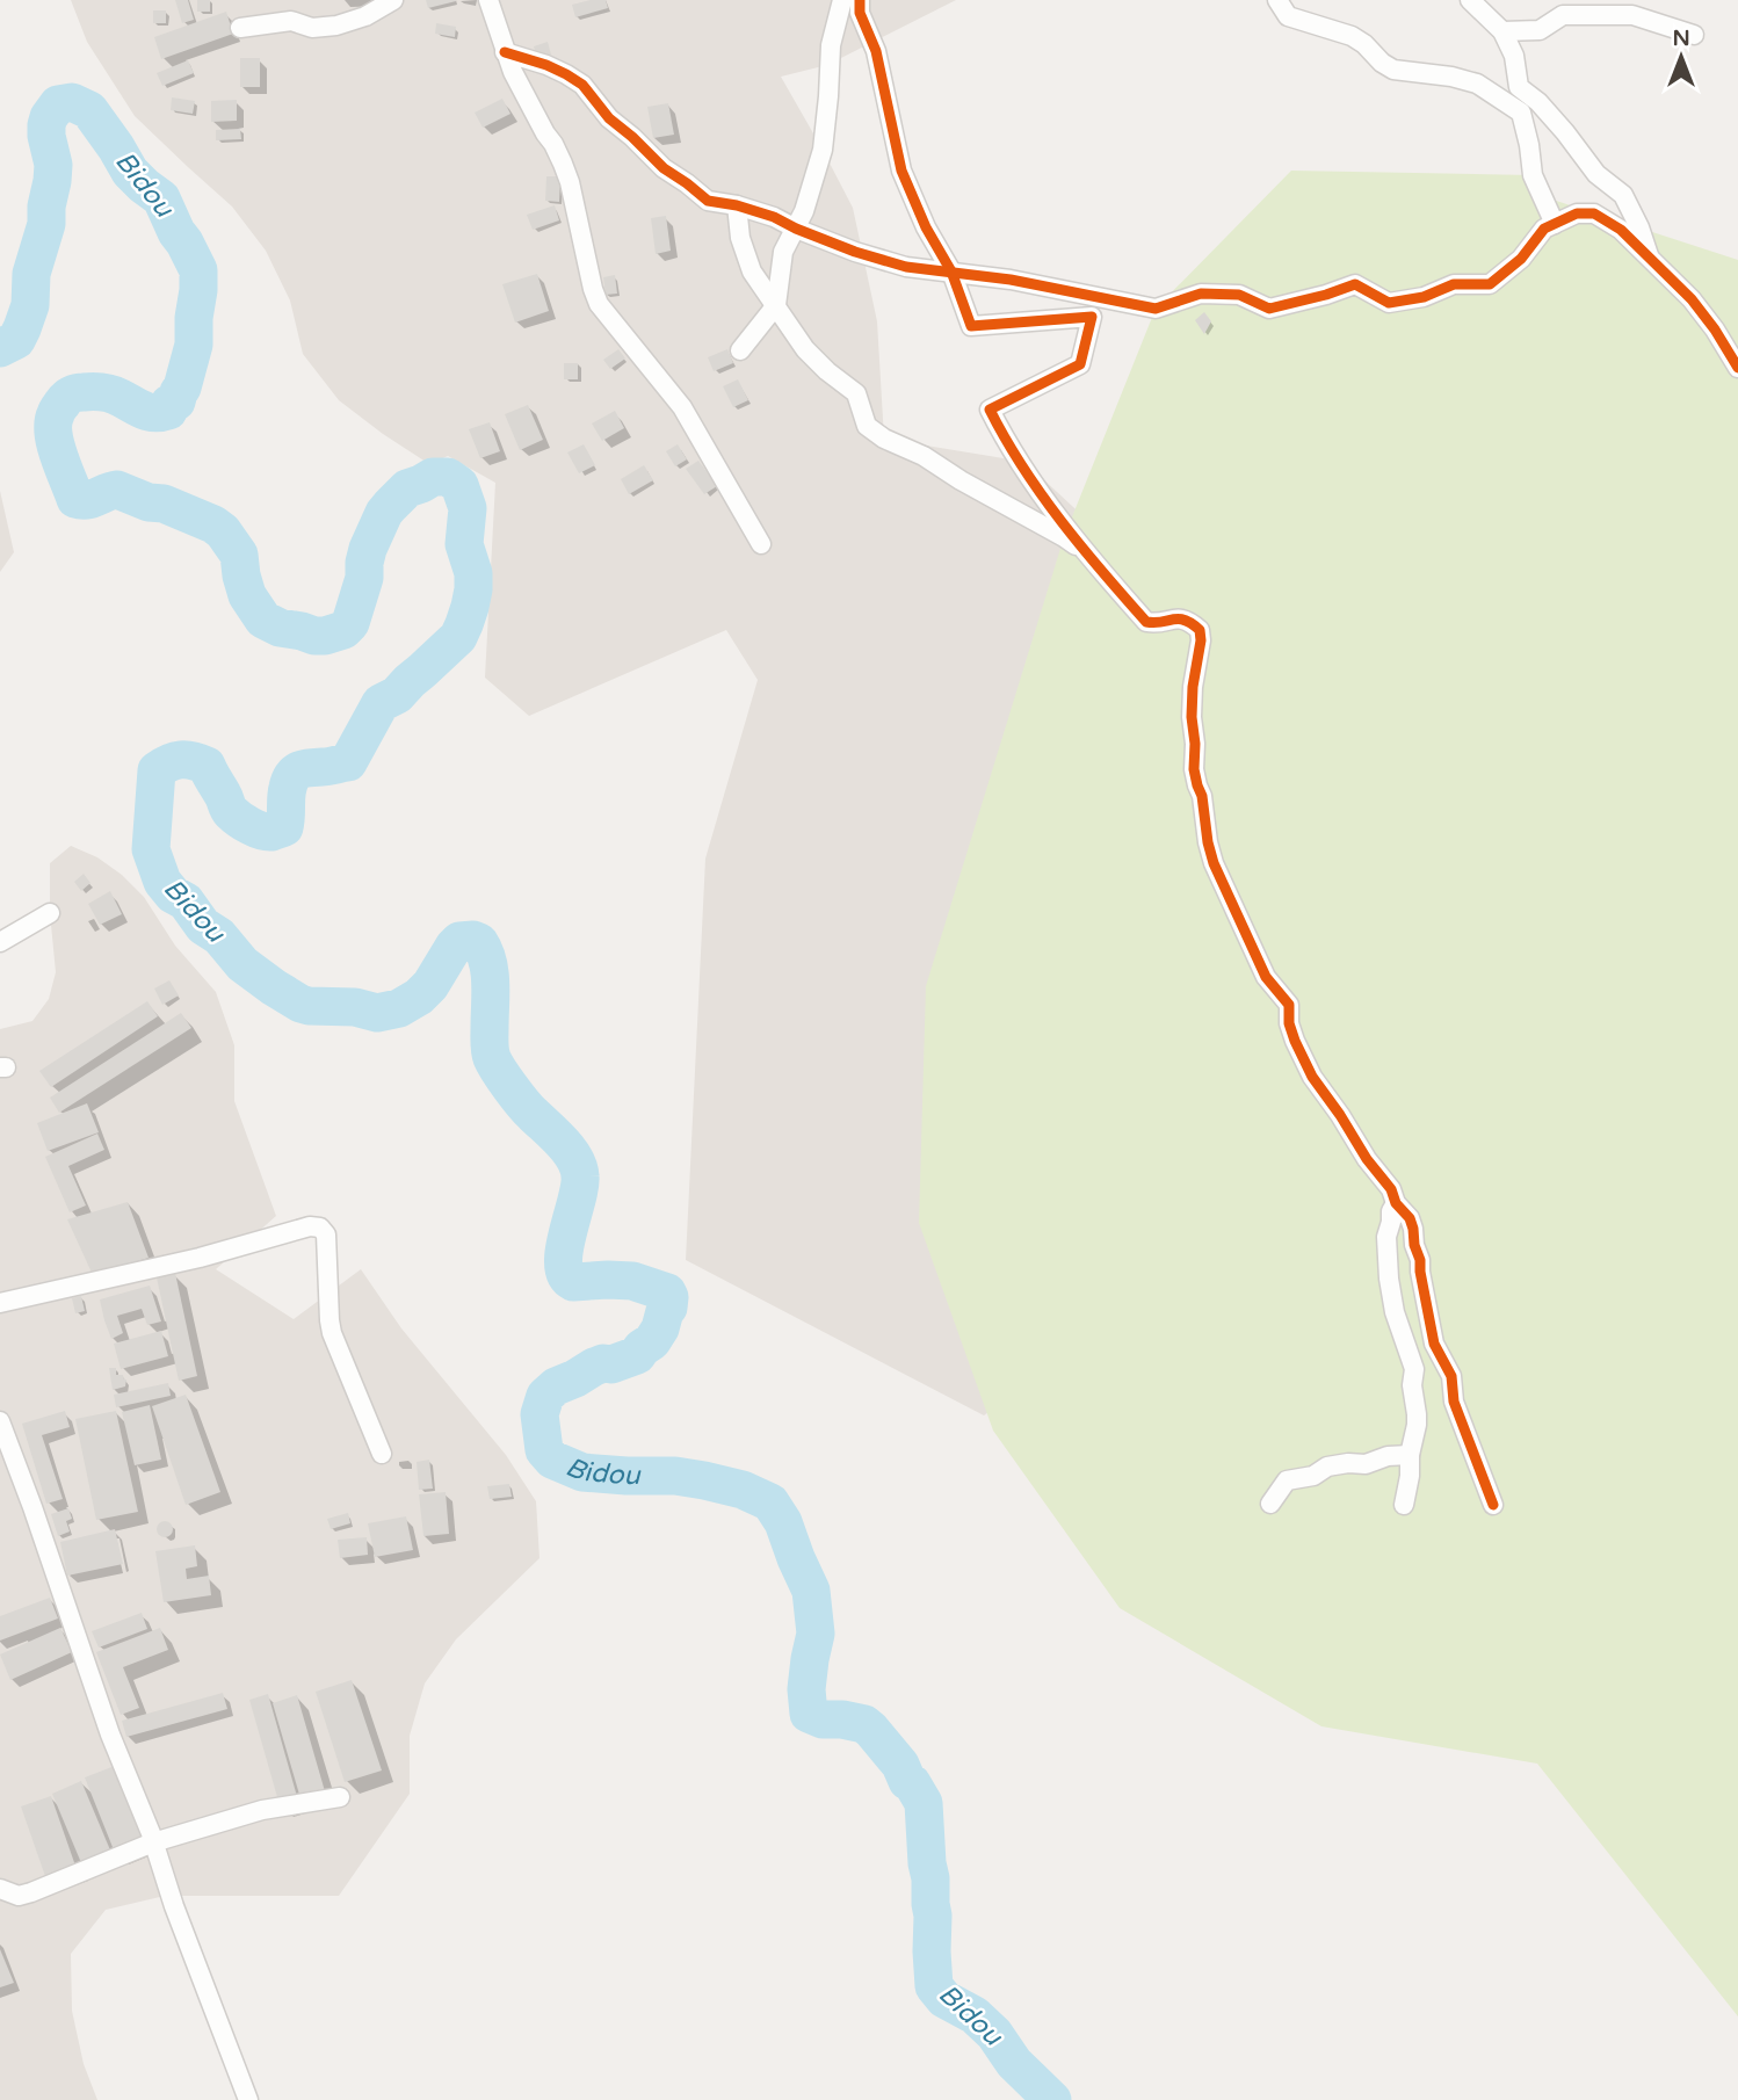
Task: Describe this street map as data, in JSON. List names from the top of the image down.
{
  "water": ["Bidou"],
  "north": "top"
}
